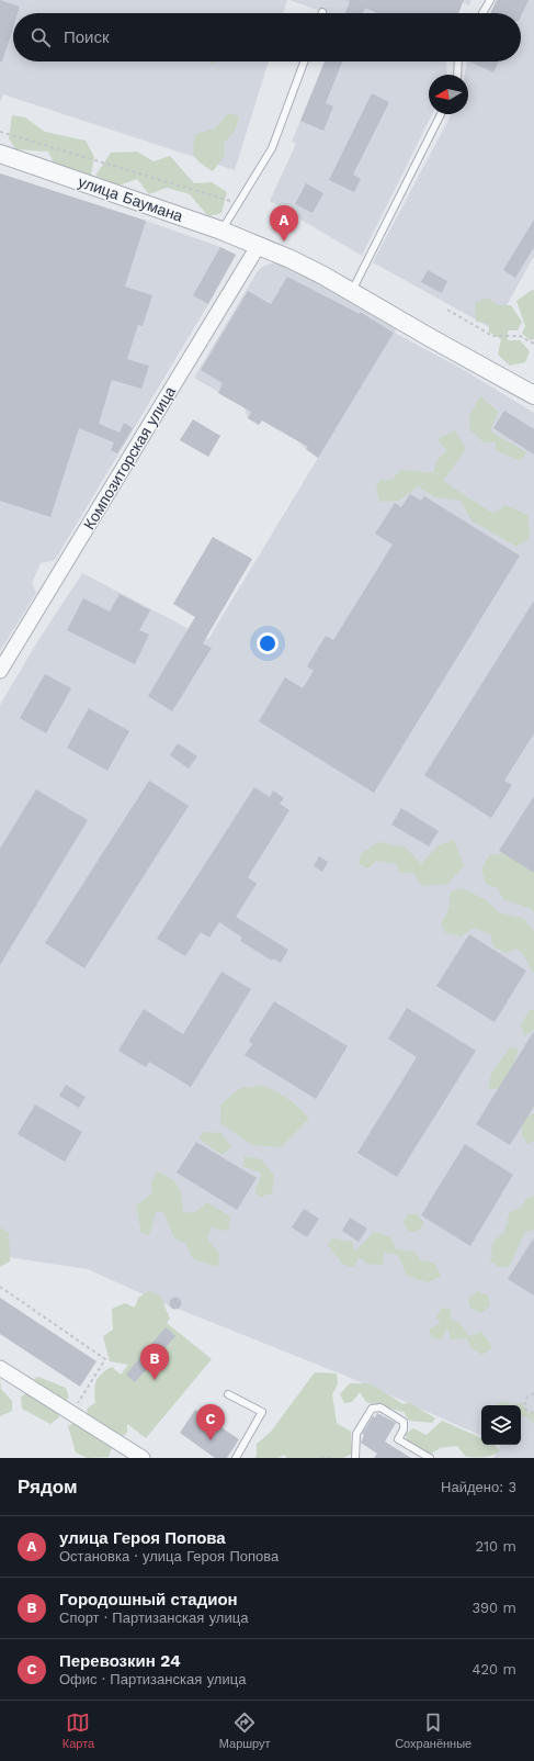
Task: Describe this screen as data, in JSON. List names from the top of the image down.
{
  "streets": {
    "street": ["улица Баумана", "Композиторская улица"]
  },
  "crossings": [
    ["улица Баумана", "Композиторская улица"]
  ],
  "north": "left",
  "page": {
    "search": "Поиск",
    "pins": ["A", "B", "C"],
    "heading": ["Рядом", "Найдено: 3"],
    "list": [
      {
        "mark": "A",
        "name": "улица Героя Попова",
        "note": "Остановка · улица Героя Попова",
        "value": "210 m"
      },
      {
        "mark": "B",
        "name": "Городошный стадион",
        "note": "Спорт · Партизанская улица",
        "value": "390 m"
      },
      {
        "mark": "C",
        "name": "Перевозкин 24",
        "note": "Офис · Партизанская улица",
        "value": "420 m"
      }
    ],
    "nav": ["Карта", "Маршрут", "Сохранённые"]
  }
}
